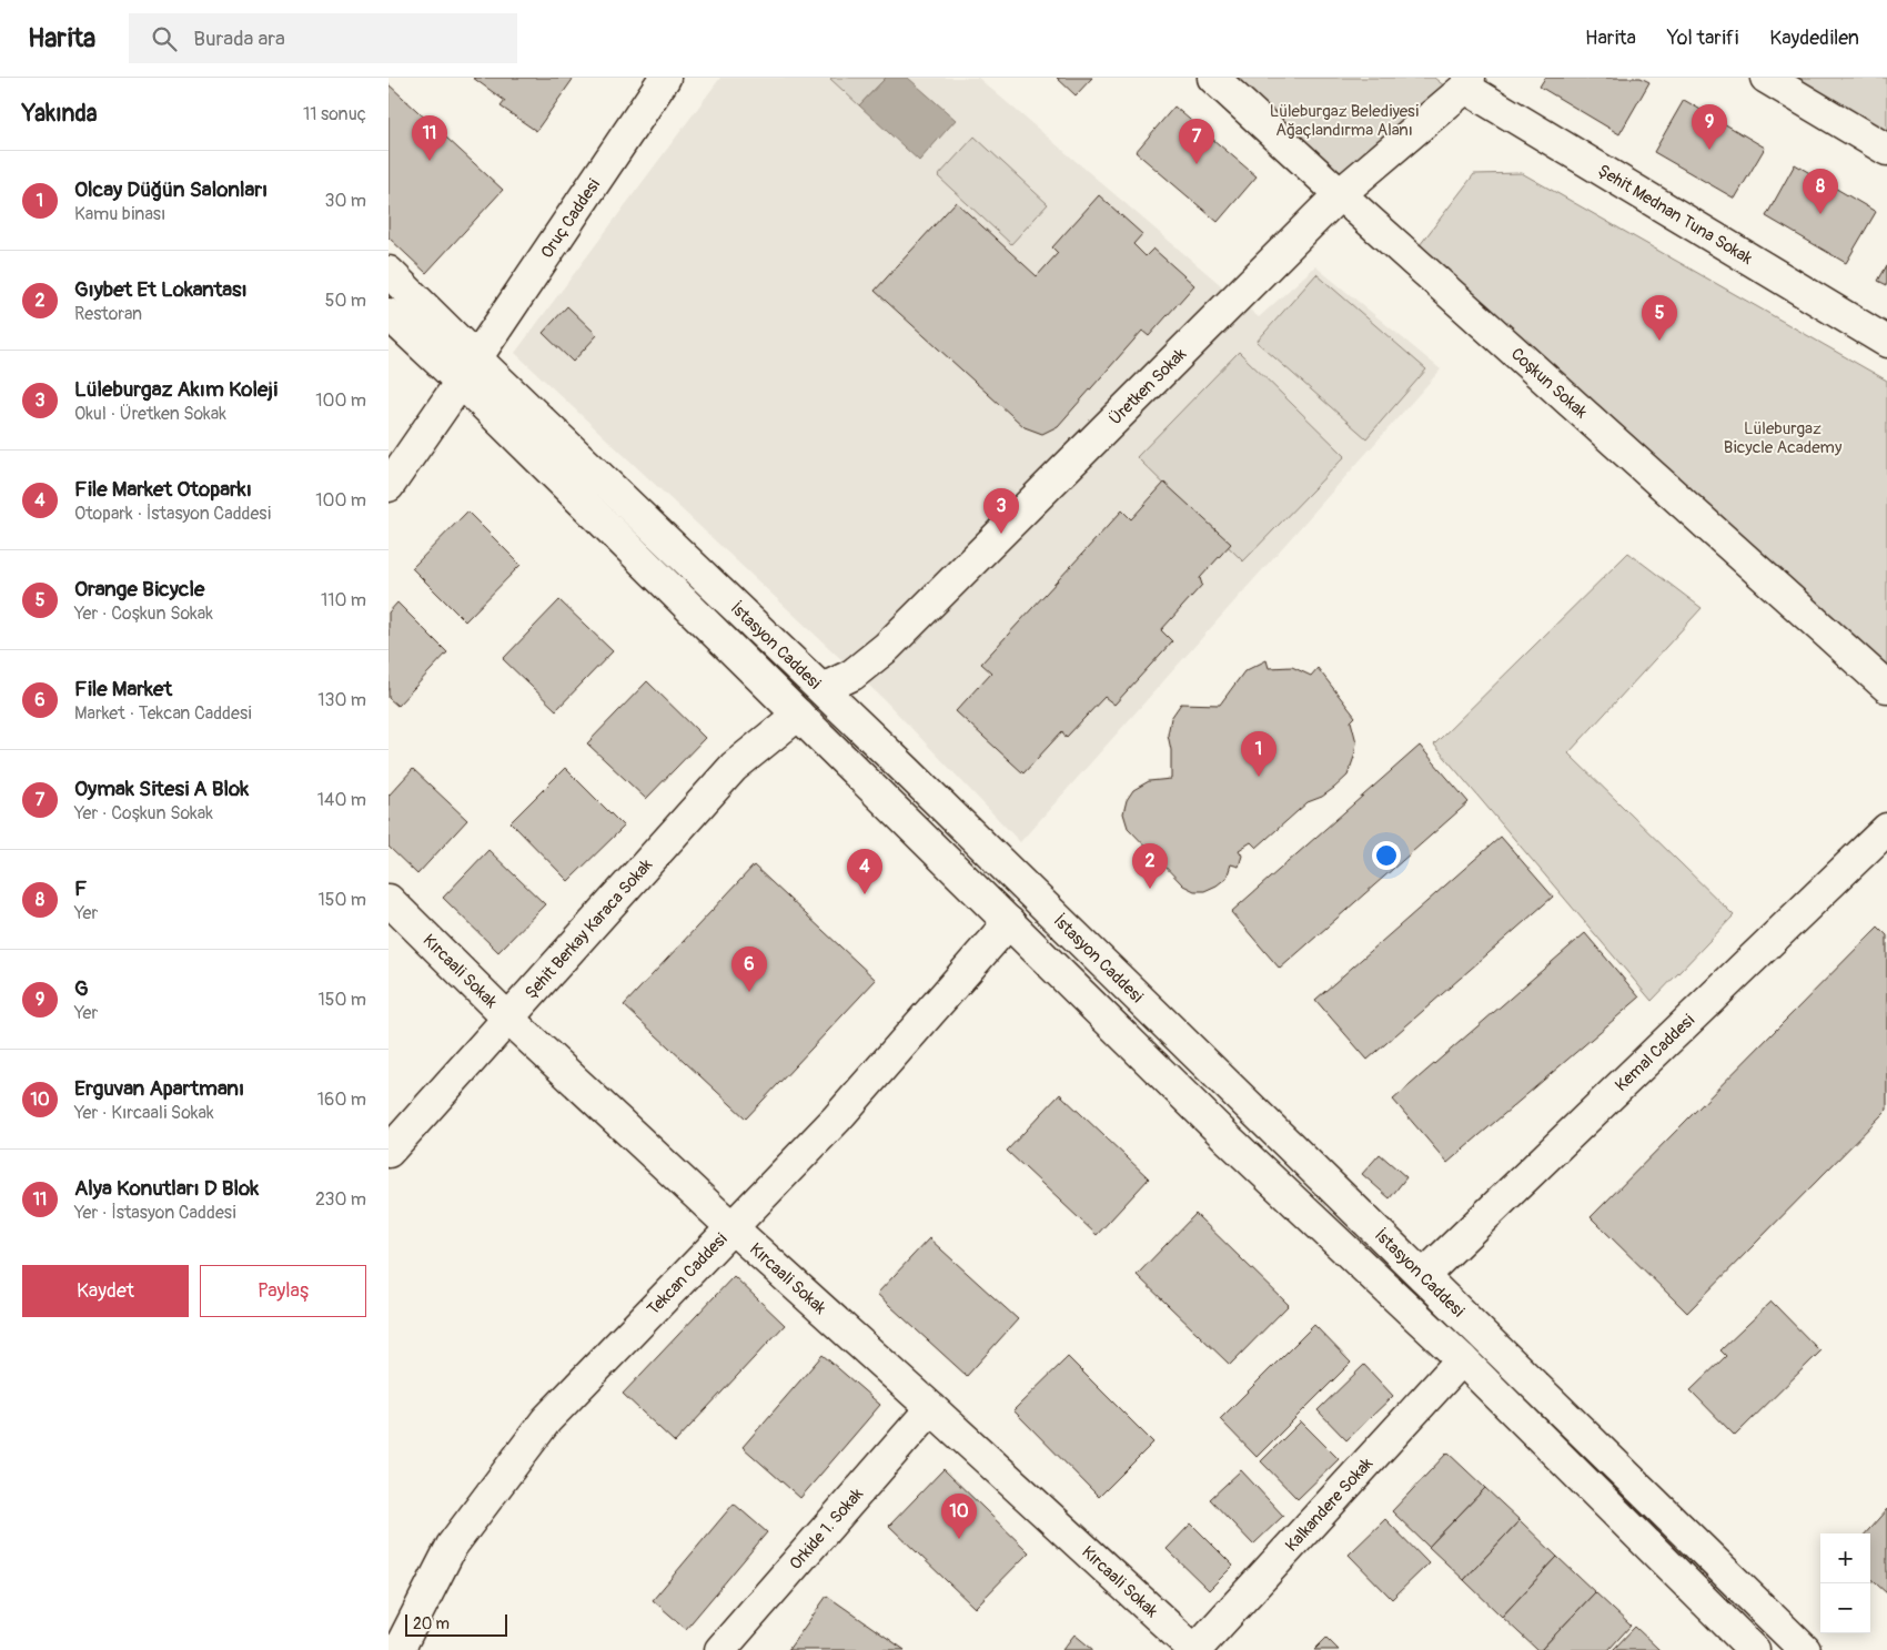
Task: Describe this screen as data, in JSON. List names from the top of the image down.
{
  "streets": {
    "street": [
      "Şehit Mednan Tuna Sokak",
      "Oruç Caddesi",
      "Coşkun Sokak",
      "Üretken Sokak",
      "İstasyon Caddesi",
      "Şehit Berkay Karaca Sokak",
      "Kırcaali Sokak",
      "Kemal Caddesi",
      "Tekcan Caddesi",
      "Kalkandere Sokak",
      "Orkide 1. Sokak"
    ]
  },
  "crossings": [
    ["Şehit Mednan Tuna Sokak", "Üretken Sokak"],
    ["Oruç Caddesi", "İstasyon Caddesi"],
    ["Coşkun Sokak", "Üretken Sokak"],
    ["Üretken Sokak", "İstasyon Caddesi"],
    ["Üretken Sokak", "Şehit Berkay Karaca Sokak"],
    ["İstasyon Caddesi", "Şehit Berkay Karaca Sokak"],
    ["İstasyon Caddesi", "Kemal Caddesi"],
    ["İstasyon Caddesi", "Tekcan Caddesi"],
    ["İstasyon Caddesi", "Kalkandere Sokak"],
    ["Şehit Berkay Karaca Sokak", "Kırcaali Sokak"],
    ["Kırcaali Sokak", "Tekcan Caddesi"],
    ["Kırcaali Sokak", "Kalkandere Sokak"],
    ["Kırcaali Sokak", "Orkide 1. Sokak"]
  ],
  "parks": ["Lüleburgaz Belediyesi Ağaçlandırma Alanı", "Lüleburgaz Bicycle Academy"],
  "scale_bar": "20 m",
  "page": {
    "header": "Harita",
    "search": "Burada ara",
    "nav": ["Harita", "Yol tarifi", "Kaydedilen"],
    "heading": ["Yakında", "11 sonuç"],
    "pins": [
      "9",
      "11",
      "7",
      "8",
      "5",
      "3",
      "1",
      "2",
      "4",
      "6",
      "10"
    ],
    "list": [
      {
        "mark": "1",
        "name": "Olcay Düğün Salonları",
        "note": "Kamu binası",
        "value": "30 m"
      },
      {
        "mark": "2",
        "name": "Gıybet Et Lokantası",
        "note": "Restoran",
        "value": "50 m"
      },
      {
        "mark": "3",
        "name": "Lüleburgaz Akım Koleji",
        "note": "Okul · Üretken Sokak",
        "value": "100 m"
      },
      {
        "mark": "4",
        "name": "File Market Otoparkı",
        "note": "Otopark · İstasyon Caddesi",
        "value": "100 m"
      },
      {
        "mark": "5",
        "name": "Orange Bicycle",
        "note": "Yer · Coşkun Sokak",
        "value": "110 m"
      },
      {
        "mark": "6",
        "name": "File Market",
        "note": "Market · Tekcan Caddesi",
        "value": "130 m"
      },
      {
        "mark": "7",
        "name": "Oymak Sitesi A Blok",
        "note": "Yer · Coşkun Sokak",
        "value": "140 m"
      },
      {
        "mark": "8",
        "name": "F",
        "note": "Yer",
        "value": "150 m"
      },
      {
        "mark": "9",
        "name": "G",
        "note": "Yer",
        "value": "150 m"
      },
      {
        "mark": "10",
        "name": "Erguvan Apartmanı",
        "note": "Yer · Kırcaali Sokak",
        "value": "160 m"
      },
      {
        "mark": "11",
        "name": "Alya Konutları D Blok",
        "note": "Yer · İstasyon Caddesi",
        "value": "230 m"
      }
    ],
    "buttons": ["Kaydet", "Paylaş"],
    "map_buttons": ["+", "−"],
    "scale": "20 m"
  }
}
